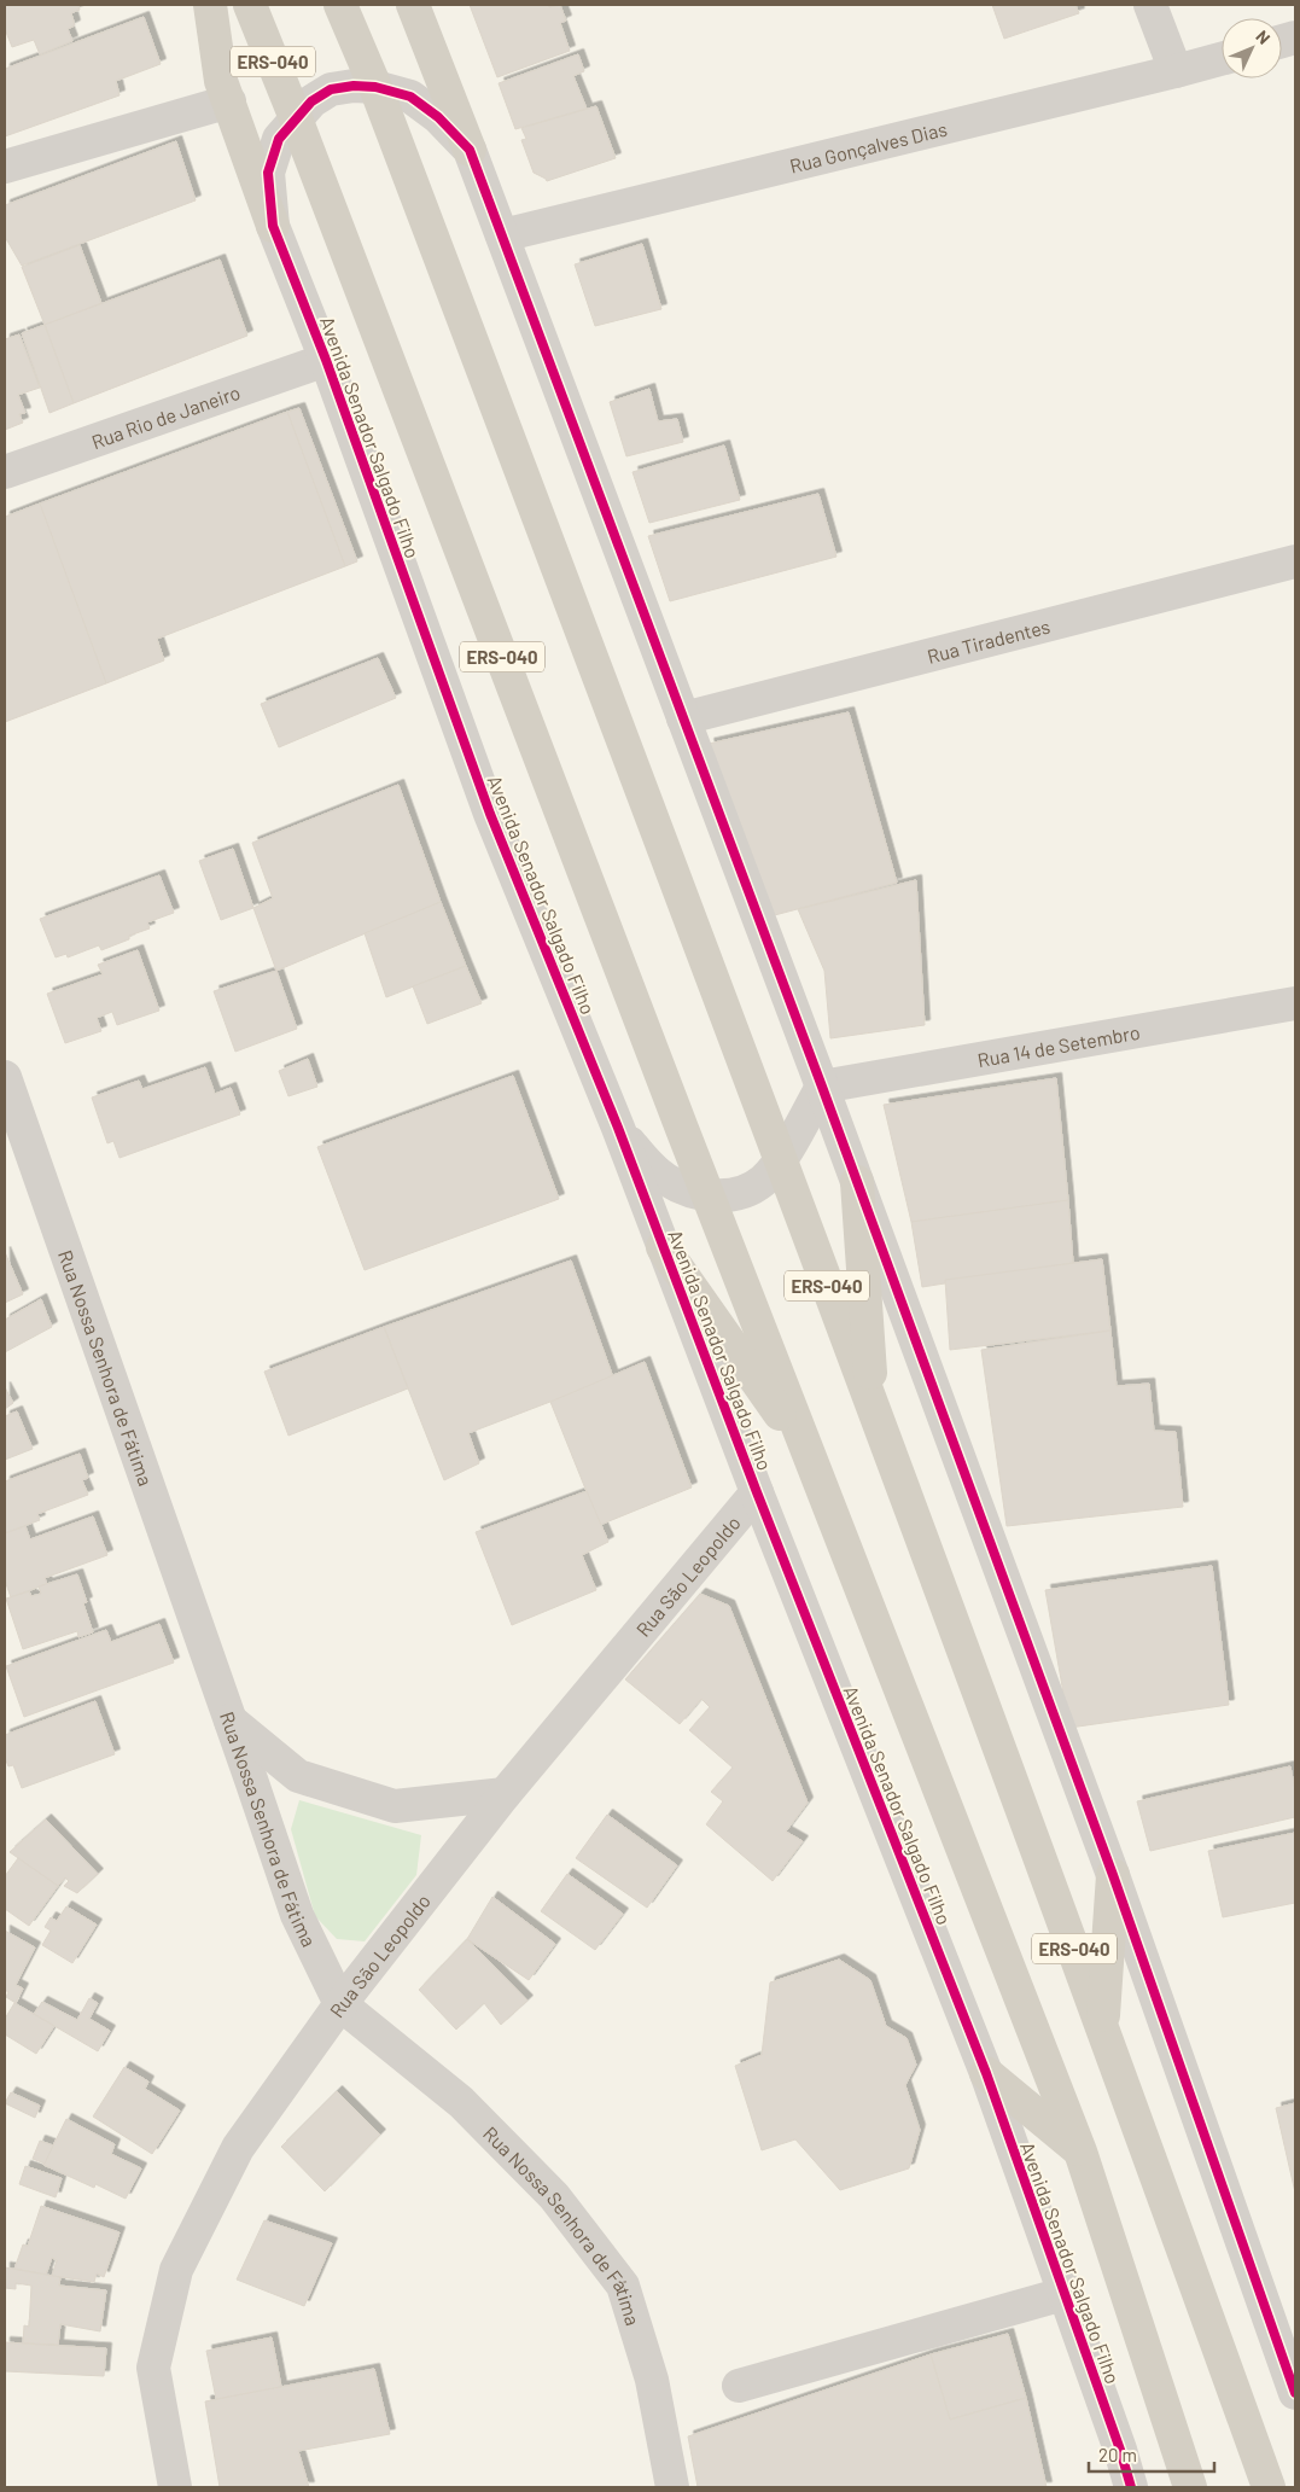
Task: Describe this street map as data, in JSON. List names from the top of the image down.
{
  "streets": {
    "main road": ["ERS-040", "Avenida Senador Salgado Filho"],
    "street": [
      "Rua Gonçalves Dias",
      "Rua Rio de Janeiro",
      "Rua Tiradentes",
      "Rua 14 de Setembro",
      "Rua Nossa Senhora de Fátima",
      "Rua São Leopoldo"
    ]
  },
  "crossings": [
    ["Rua Rio de Janeiro", "Avenida Senador Salgado Filho"],
    ["Avenida Senador Salgado Filho", "Rua São Leopoldo"],
    ["Rua Nossa Senhora de Fátima", "Rua São Leopoldo"]
  ],
  "scale_bar": "20 m",
  "north": "top right"
}
